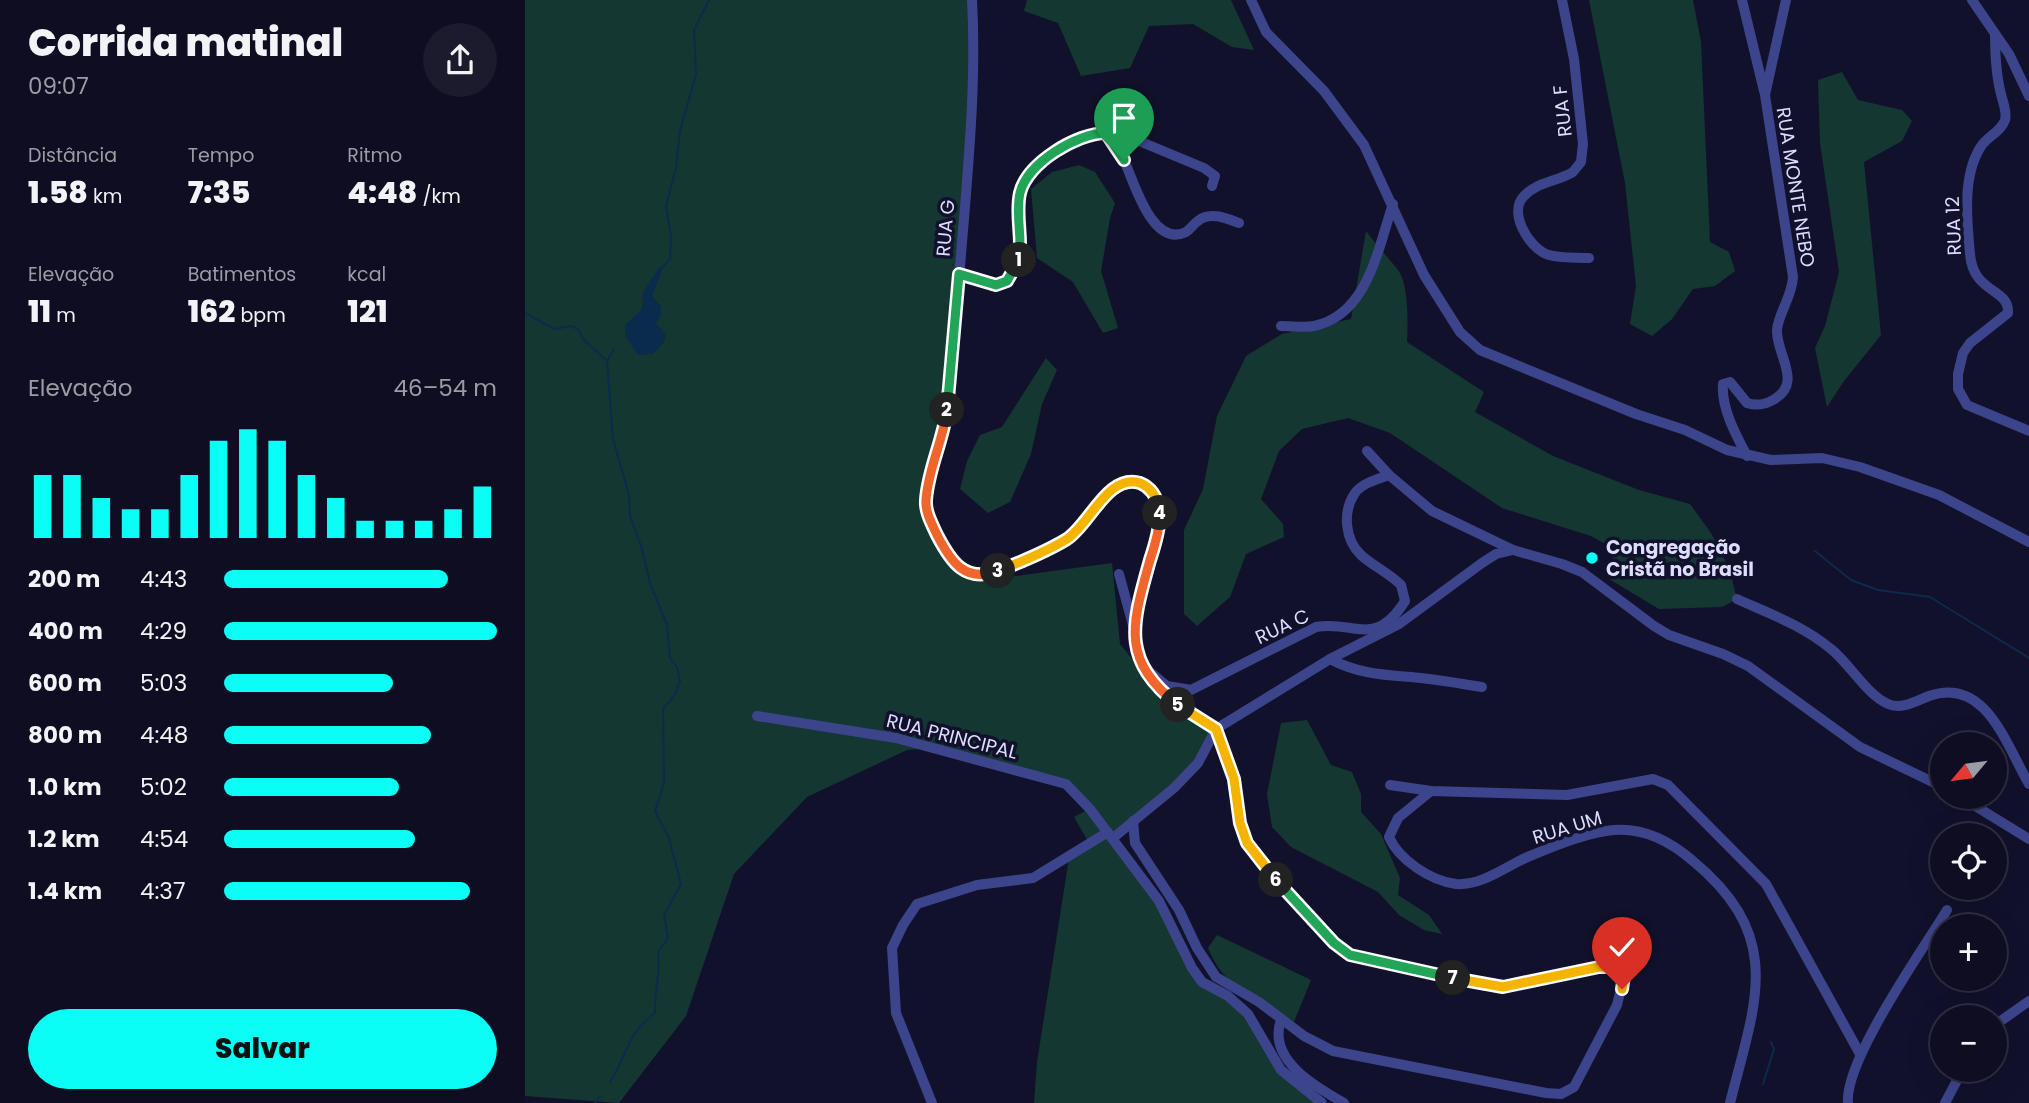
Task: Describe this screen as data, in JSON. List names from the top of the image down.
{
  "streets": {
    "street": [
      "RUA F",
      "RUA MONTE NEBO",
      "RUA 12",
      "RUA G",
      "RUA C",
      "RUA PRINCIPAL",
      "RUA UM"
    ]
  },
  "crossings": [
    ["RUA G", "RUA C"]
  ],
  "places": ["Congregação Cristã no Brasil"],
  "north": "bottom left",
  "page": {
    "heading": ["Corrida matinal", "09:07"],
    "stats": [
      ["Distância", "1.58 km"],
      ["Tempo", "7:35"],
      ["Ritmo", "4:48 /km"],
      ["Elevação", "11 m"],
      ["Batimentos", "162 bpm"],
      ["kcal", "121"]
    ],
    "pins": [
      "1",
      "2",
      "4",
      "3",
      "5",
      "6",
      "7"
    ],
    "chart": ["Elevação", "46–54 m"],
    "list": [
      {
        "name": "200 m",
        "note": "4:43"
      },
      {
        "name": "400 m",
        "note": "4:29"
      },
      {
        "name": "600 m",
        "note": "5:03"
      },
      {
        "name": "800 m",
        "note": "4:48"
      },
      {
        "name": "1.0 km",
        "note": "5:02"
      },
      {
        "name": "1.2 km",
        "note": "4:54"
      },
      {
        "name": "1.4 km",
        "note": "4:37"
      }
    ],
    "map_buttons": ["+", "−"],
    "buttons": "Salvar"
  }
}
